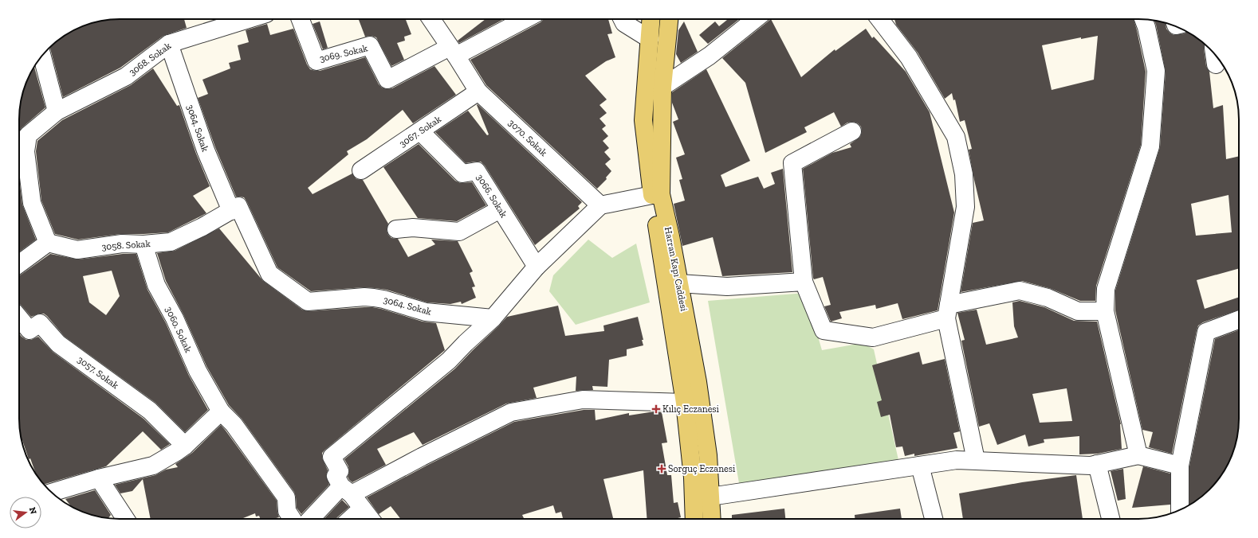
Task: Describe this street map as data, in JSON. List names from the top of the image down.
{
  "streets": {
    "main road": ["Harran Kapı Caddesi"],
    "street": [
      "3069. Sokak",
      "3068. Sokak",
      "3064. Sokak",
      "3067. Sokak",
      "3070. Sokak",
      "3066. Sokak",
      "3058. Sokak",
      "3060. Sokak",
      "3057. Sokak"
    ]
  },
  "crossings": [
    ["3069. Sokak", "3070. Sokak"],
    ["3068. Sokak", "3064. Sokak"],
    ["3068. Sokak", "3058. Sokak"],
    ["3064. Sokak", "3058. Sokak"],
    ["3067. Sokak", "3070. Sokak"],
    ["3067. Sokak", "3066. Sokak"],
    ["3058. Sokak", "3060. Sokak"]
  ],
  "places": {
    "health": ["Kılıç Eczanesi", "Sorguç Eczanesi"]
  },
  "north": "right"
}
